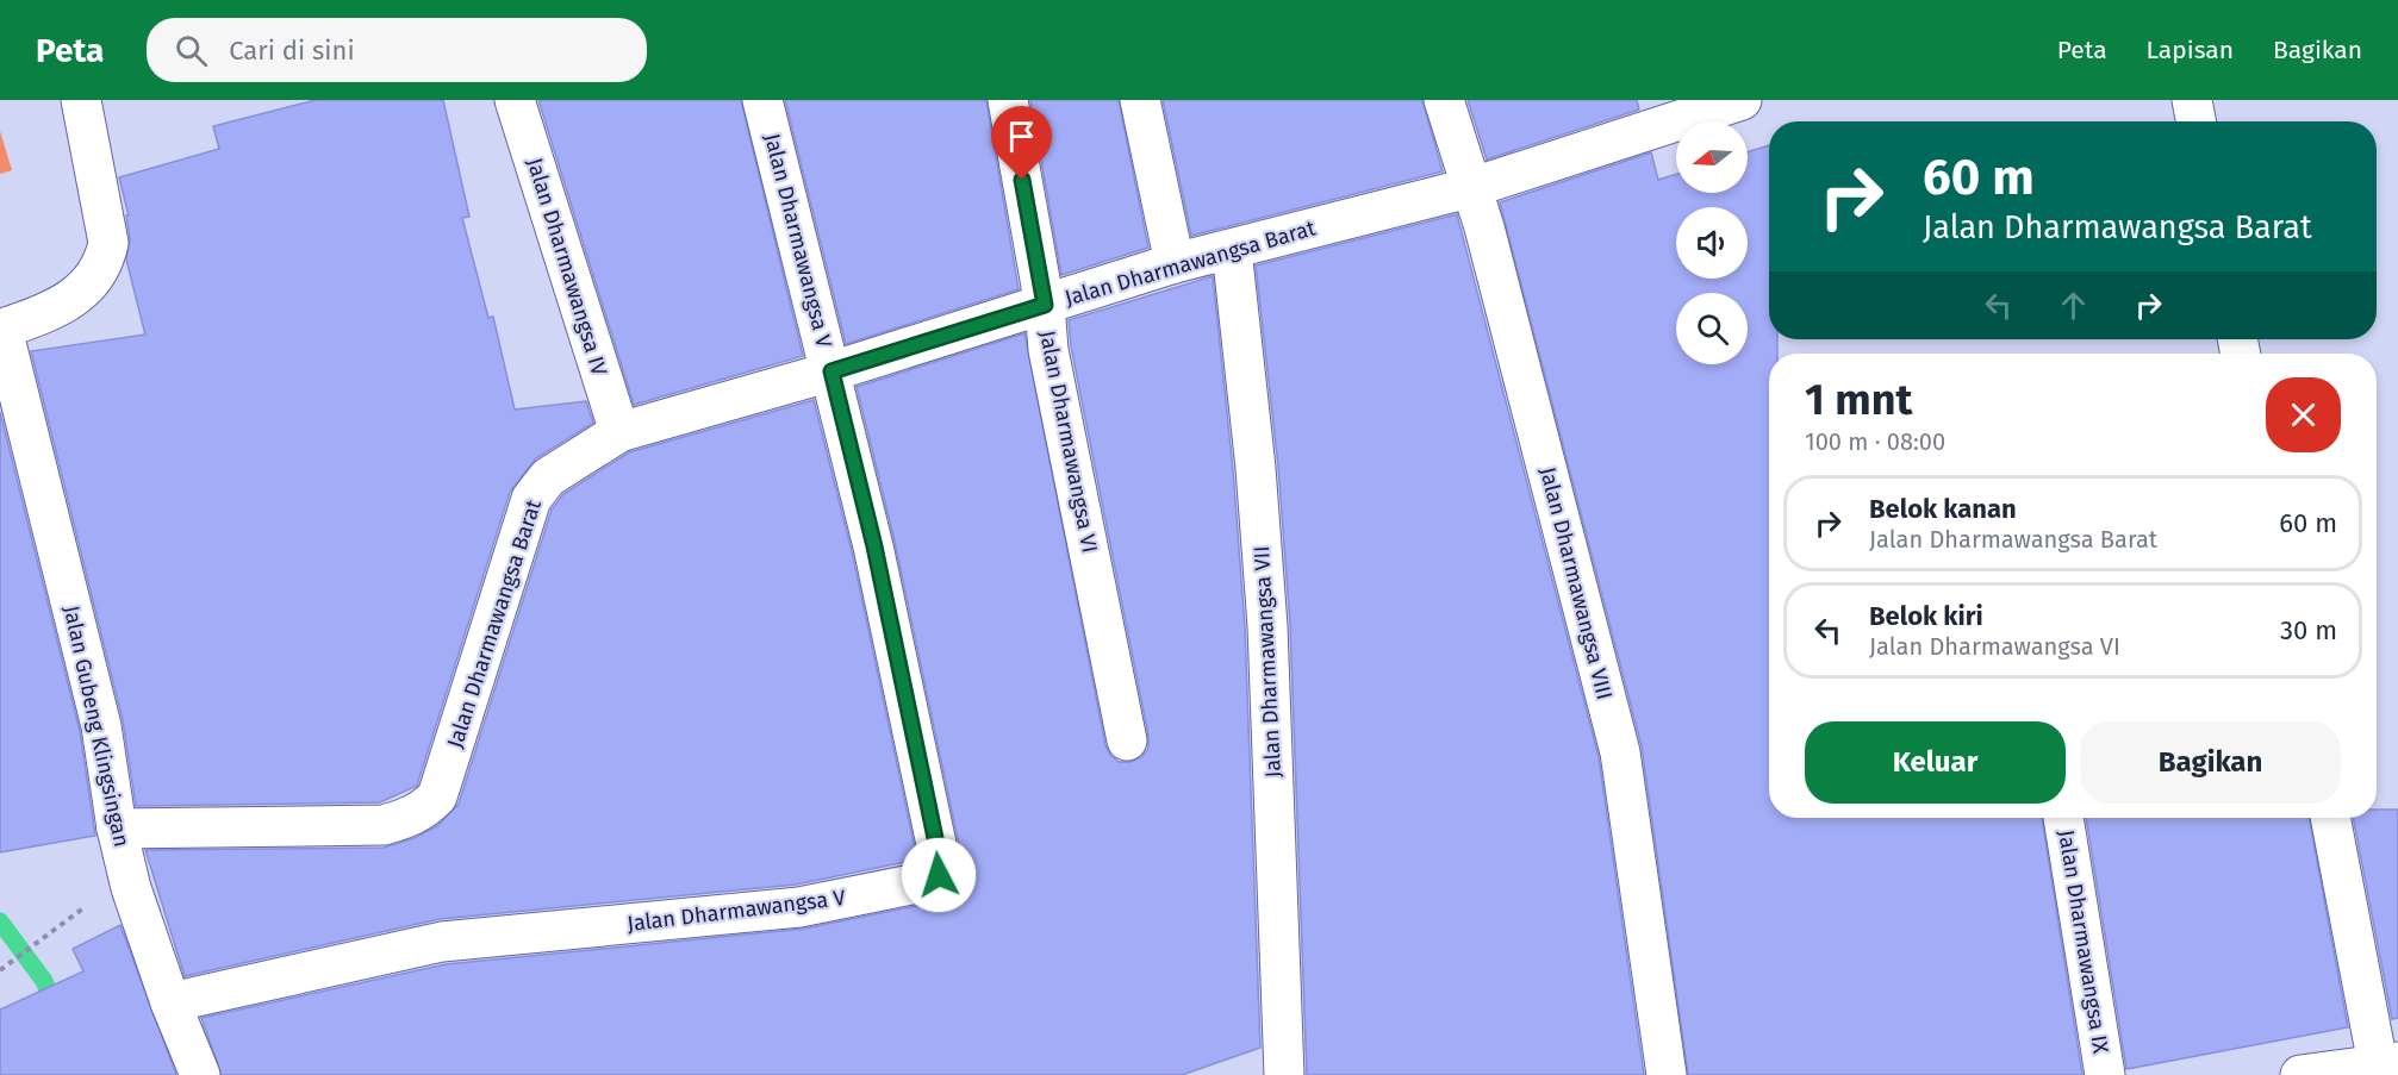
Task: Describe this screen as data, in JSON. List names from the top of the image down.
{
  "streets": {
    "street": [
      "Jalan Dharmawangsa V",
      "Jalan Dharmawangsa Barat",
      "Jalan Dharmawangsa IV",
      "Jalan Dharmawangsa VI",
      "Jalan Dharmawangsa VIII",
      "Jalan Dharmawangsa VII",
      "Jalan Gubeng Klingsingan",
      "Jalan Dharmawangsa IX"
    ]
  },
  "crossings": [
    ["Jalan Dharmawangsa V", "Jalan Dharmawangsa Barat"],
    ["Jalan Dharmawangsa V", "Jalan Gubeng Klingsingan"],
    ["Jalan Dharmawangsa Barat", "Jalan Dharmawangsa IV"],
    ["Jalan Dharmawangsa Barat", "Jalan Dharmawangsa VI"],
    ["Jalan Dharmawangsa Barat", "Jalan Dharmawangsa VIII"],
    ["Jalan Dharmawangsa Barat", "Jalan Dharmawangsa VII"],
    ["Jalan Dharmawangsa Barat", "Jalan Gubeng Klingsingan"]
  ],
  "north": "left",
  "page": {
    "header": "Peta",
    "search": "Cari di sini",
    "nav": ["Peta", "Lapisan", "Bagikan"],
    "turn": ["60 m", "Jalan Dharmawangsa Barat"],
    "heading": ["1 mnt", "100 m · 08:00"],
    "list": [
      {
        "name": "Belok kanan",
        "note": "Jalan Dharmawangsa Barat",
        "value": "60 m"
      },
      {
        "name": "Belok kiri",
        "note": "Jalan Dharmawangsa VI",
        "value": "30 m"
      }
    ],
    "buttons": ["Keluar", "Bagikan"]
  }
}
